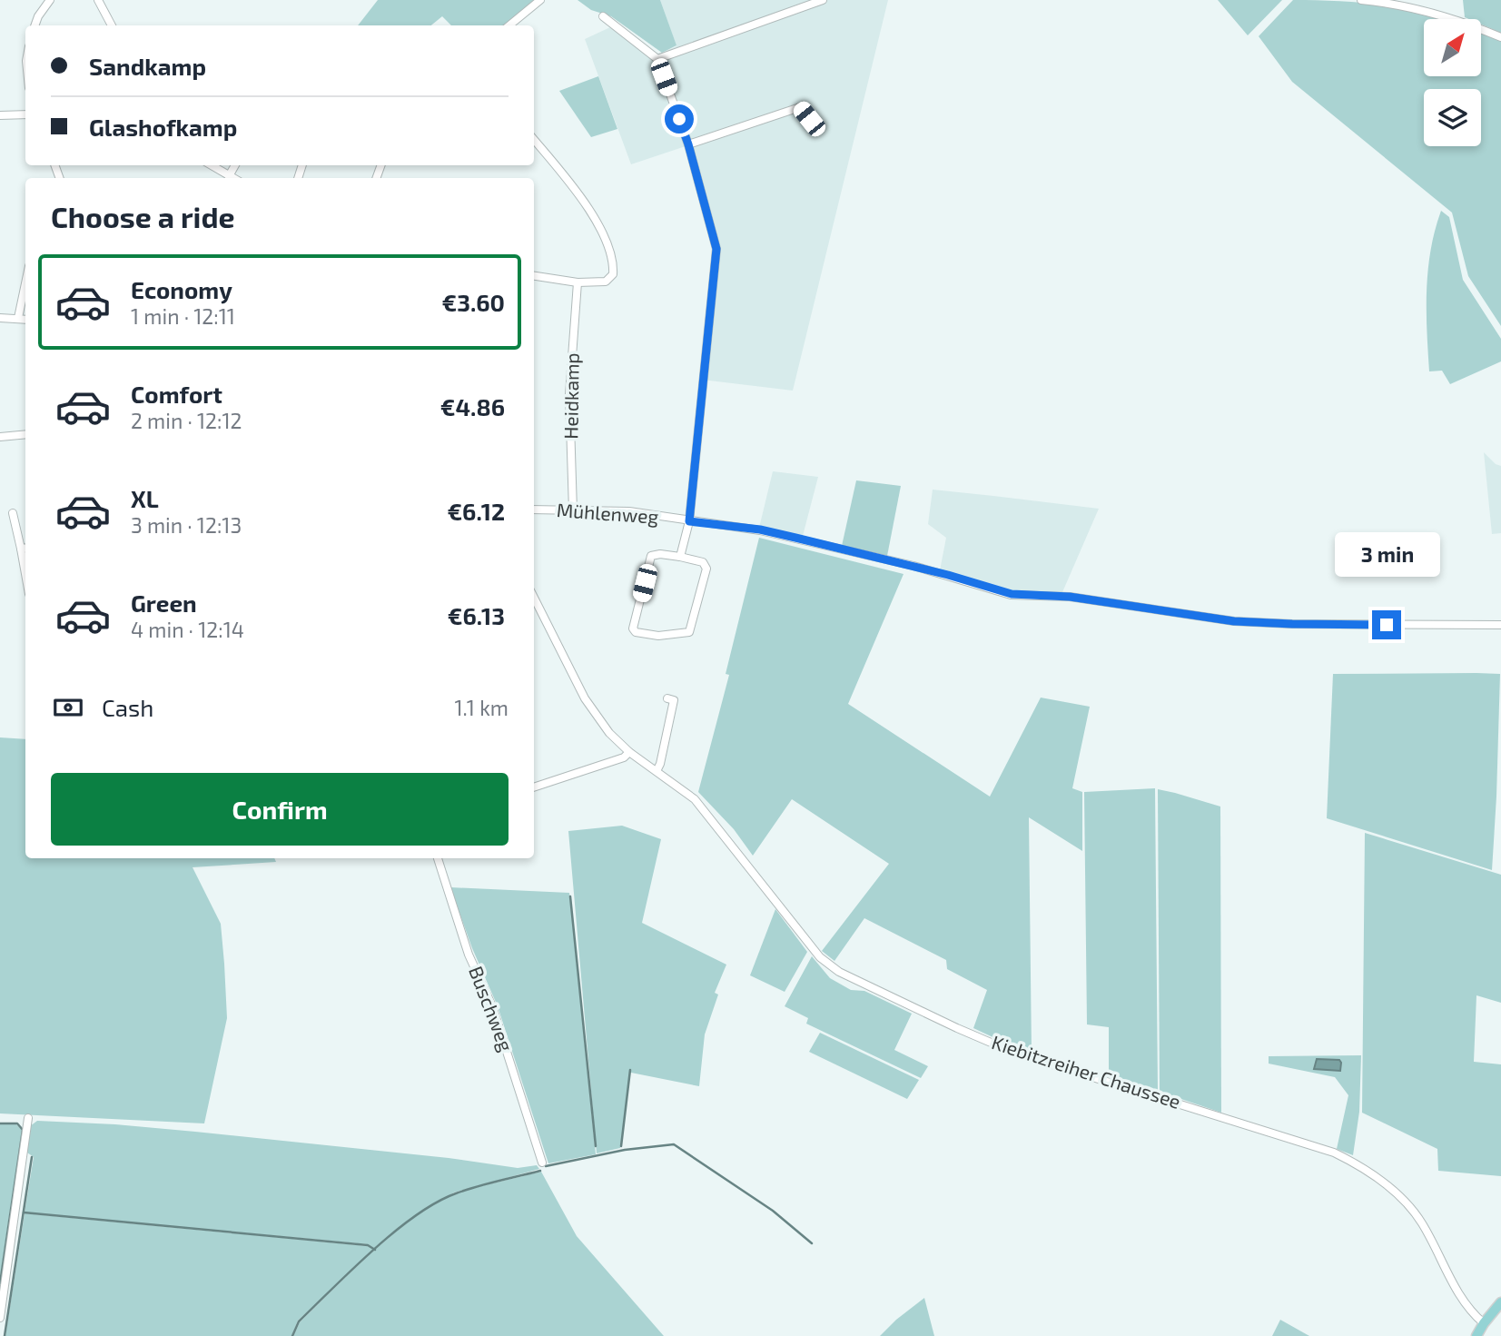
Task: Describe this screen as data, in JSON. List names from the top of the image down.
{
  "streets": {
    "street": [
      "Heidkamp",
      "Mühlenweg",
      "Buschweg",
      "Kiebitzreiher Chaussee"
    ]
  },
  "crossings": [
    ["Heidkamp", "Mühlenweg"]
  ],
  "north": "top right",
  "page": {
    "banner": ["Sandkamp", "Glashofkamp"],
    "heading": "Choose a ride",
    "list": [
      {
        "name": "Economy",
        "note": "1 min · 12:11",
        "value": "€3.60"
      },
      {
        "name": "Comfort",
        "note": "2 min · 12:12",
        "value": "€4.86"
      },
      {
        "name": "XL",
        "note": "3 min · 12:13",
        "value": "€6.12"
      },
      {
        "name": "Green",
        "note": "4 min · 12:14",
        "value": "€6.13"
      }
    ],
    "bubble": "3 min",
    "pay": ["Cash", "1.1 km"],
    "buttons": "Confirm"
  }
}
